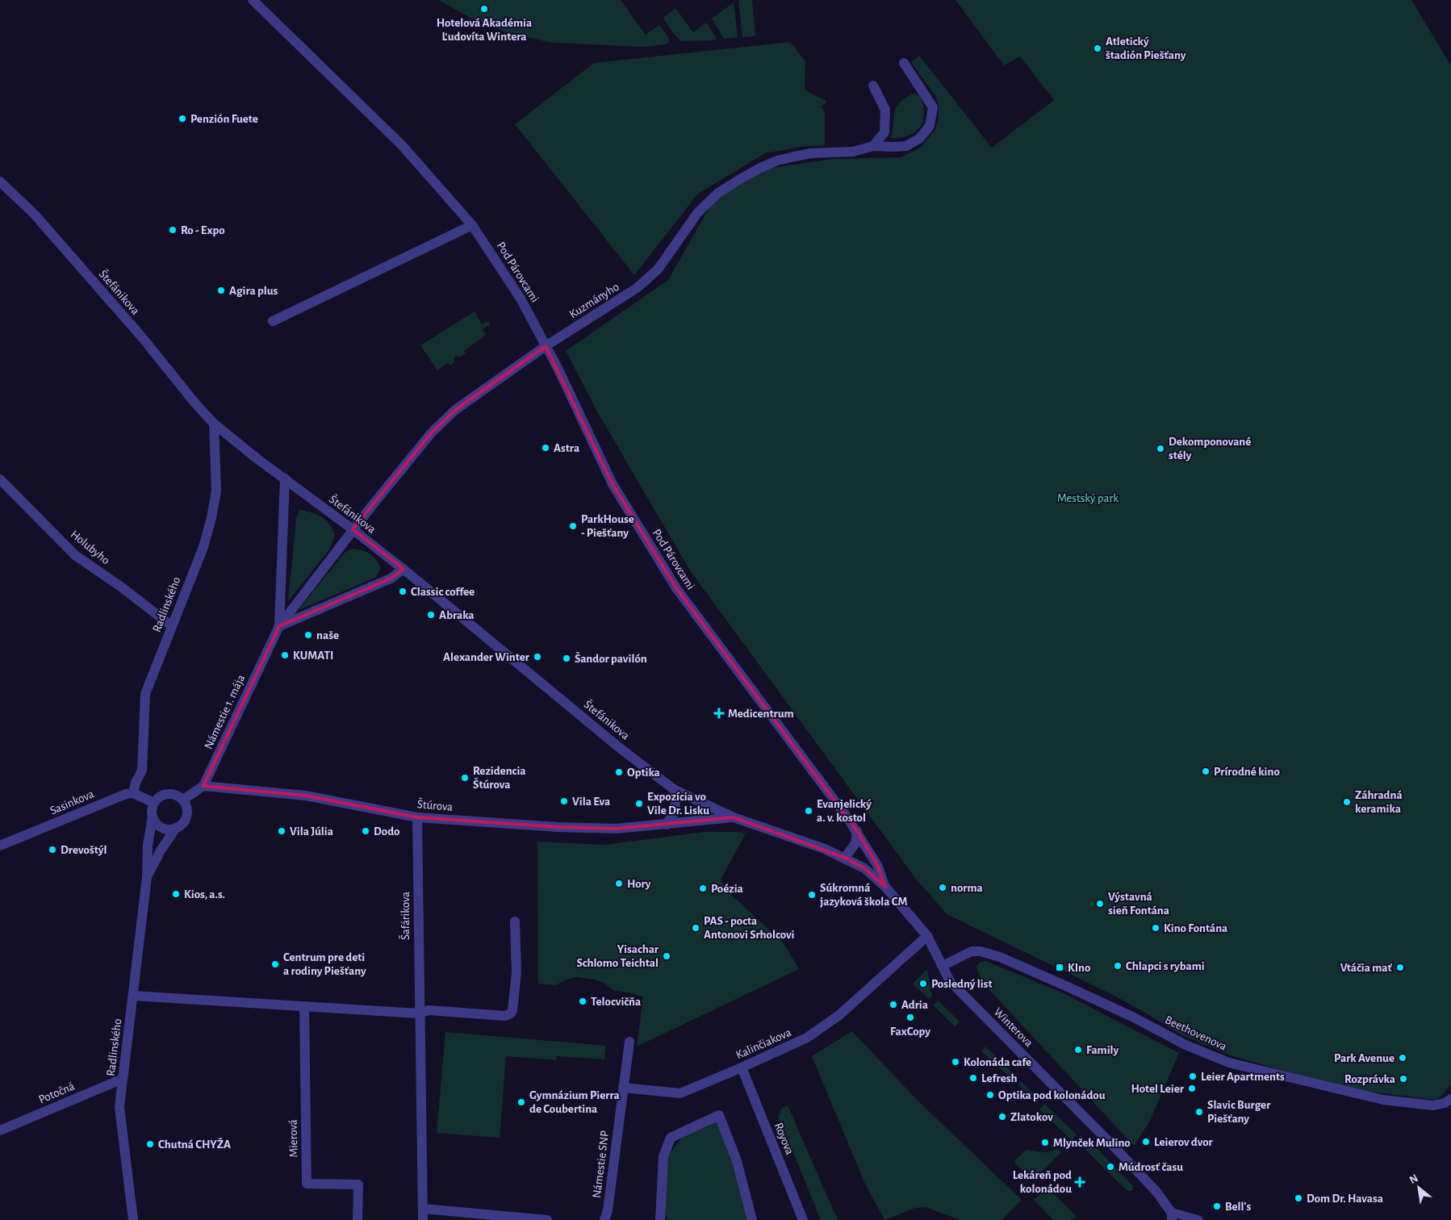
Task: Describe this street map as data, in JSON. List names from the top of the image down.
{
  "streets": {
    "street": [
      "Pod Párovcami",
      "Štefánikova",
      "Kuzmányho",
      "Holubyho",
      "Radlinského",
      "Námestie 1. mája",
      "Sasinkova",
      "Štúrova",
      "Šafárikova",
      "Winterova",
      "Beethovenova",
      "Kalinčiakova",
      "Potočná",
      "Mierová",
      "Royova",
      "Námestie SNP"
    ]
  },
  "crossings": [
    ["Pod Párovcami", "Kuzmányho"],
    ["Pod Párovcami", "Winterova"],
    ["Štefánikova", "Kuzmányho"],
    ["Štefánikova", "Radlinského"],
    ["Štefánikova", "Námestie 1. mája"],
    ["Štefánikova", "Štúrova"],
    ["Štefánikova", "Winterova"],
    ["Kuzmányho", "Námestie 1. mája"],
    ["Holubyho", "Radlinského"],
    ["Radlinského", "Sasinkova"],
    ["Radlinského", "Potočná"],
    ["Námestie 1. mája", "Štúrova"],
    ["Štúrova", "Šafárikova"],
    ["Štúrova", "Winterova"],
    ["Winterova", "Beethovenova"],
    ["Winterova", "Kalinčiakova"],
    ["Kalinčiakova", "Royova"],
    ["Kalinčiakova", "Námestie SNP"]
  ],
  "parks": ["Mestský park"],
  "places": {
    "other": [
      "Hotelová Akadémia Ľudovíta Wintera",
      "Atletický štadión Piešťany",
      "Penzión Fuete",
      "Ro - Expo",
      "Agira plus",
      "Astra",
      "Dekomponované stély",
      "ParkHouse - Piešťany",
      "Classic coffee",
      "Abraka",
      "naše",
      "KUMATI",
      "Alexander Winter",
      "Šandor pavilón",
      "Prírodné kino",
      "Optika",
      "Rezidencia Štúrova",
      "Vila Eva",
      "Záhradná keramika",
      "Expozícia vo Vile Dr. Lisku",
      "Evanjelický a. v. kostol",
      "Vila Júlia",
      "Dodo",
      "Drevoštýl",
      "Hory",
      "norma",
      "Poézia",
      "Kios, a.s.",
      "Súkromná jazyková škola CM",
      "Výstavná sieň Fontána",
      "PAS - pocta Antonovi Srholcovi",
      "Kino Fontána",
      "Yisachar Schlomo Teichtal",
      "Centrum pre deti a rodiny Piešťany",
      "Chlapci s rybami",
      "Vtáčia mať",
      "Posledný list",
      "Telocvičňa",
      "Adria",
      "FaxCopy",
      "Family",
      "Park Avenue",
      "Kolonáda cafe",
      "Leier Apartments",
      "Lefresh",
      "Rozprávka",
      "Hotel Leier",
      "Optika pod kolonádou",
      "Gymnázium Pierra de Coubertina",
      "Slavic Burger Piešťany",
      "Zlatokov",
      "Leierov dvor",
      "Mlynček Mulino",
      "Chutná CHYŽA",
      "Múdrosť času",
      "Dom Dr. Havasa",
      "Bell's"
    ],
    "health": ["Medicentrum", "Lekáreň pod kolonádou"],
    "transit": ["KIno"]
  },
  "north": "top left"
}
